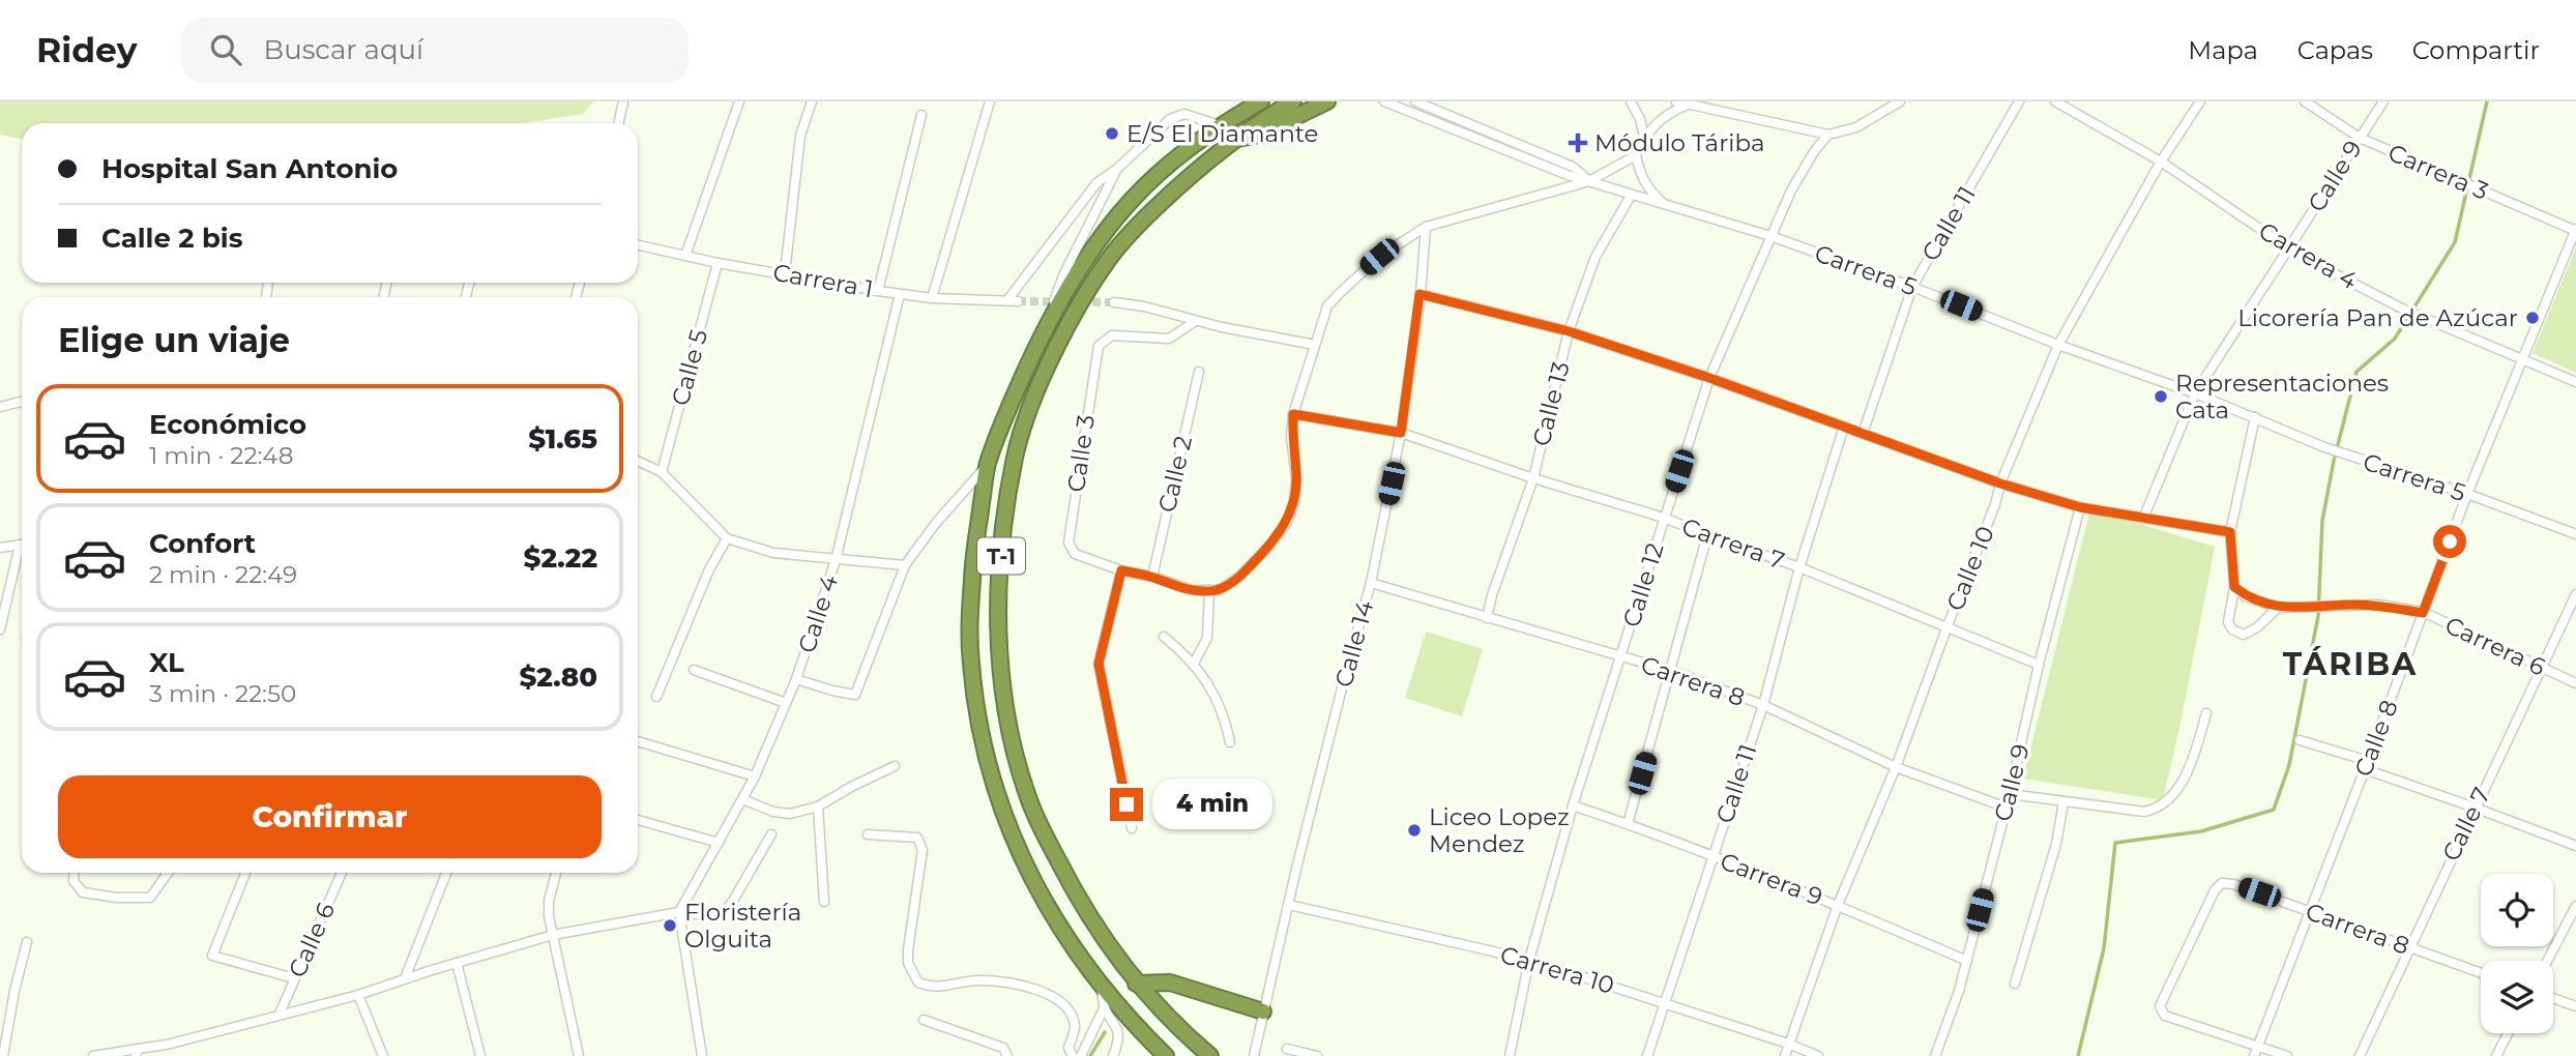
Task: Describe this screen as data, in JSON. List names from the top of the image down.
{
  "streets": {
    "highway": ["T-1"],
    "street": [
      "Carrera 3",
      "Calle 9",
      "Calle 11",
      "Carrera 4",
      "Carrera 5",
      "Carrera 1",
      "Calle 5",
      "Calle 13",
      "Calle 3",
      "Calle 2",
      "Carrera 7",
      "Calle 10",
      "Calle 12",
      "Calle 4",
      "Calle 14",
      "Carrera 6",
      "Carrera 8",
      "Calle 8",
      "Calle 7",
      "Carrera 9",
      "Calle 6",
      "Carrera 10"
    ]
  },
  "crossings": [
    ["Carrera 3", "Calle 9"],
    ["Carrera 3", "Calle 8"],
    ["Calle 9", "Carrera 4"],
    ["Calle 9", "Carrera 5"],
    ["Calle 9", "Carrera 7"],
    ["Calle 9", "Carrera 8"],
    ["Calle 9", "Carrera 9"],
    ["Calle 11", "Carrera 5"],
    ["Calle 11", "Carrera 7"],
    ["Calle 11", "Carrera 8"],
    ["Calle 11", "Carrera 9"],
    ["Calle 11", "Carrera 10"],
    ["Carrera 4", "Calle 10"],
    ["Carrera 4", "Calle 8"],
    ["Carrera 5", "Calle 13"],
    ["Carrera 5", "Calle 10"],
    ["Carrera 5", "Calle 12"],
    ["Carrera 5", "Calle 8"],
    ["Carrera 1", "Calle 5"],
    ["Carrera 1", "Calle 4"],
    ["Calle 13", "Carrera 7"],
    ["Calle 13", "Carrera 8"],
    ["Calle 3", "Calle 2"],
    ["Carrera 7", "Calle 10"],
    ["Carrera 7", "Calle 12"],
    ["Carrera 7", "Calle 14"],
    ["Calle 10", "Carrera 8"],
    ["Calle 10", "Carrera 9"],
    ["Calle 10", "Carrera 10"],
    ["Calle 12", "Carrera 8"],
    ["Calle 12", "Carrera 9"],
    ["Calle 12", "Carrera 10"],
    ["Calle 14", "Carrera 8"],
    ["Calle 14", "Carrera 10"],
    ["Carrera 6", "Calle 8"],
    ["Carrera 6", "Calle 7"],
    ["Carrera 8", "Calle 8"],
    ["Carrera 8", "Calle 7"]
  ],
  "districts": ["TÁRIBA"],
  "places": {
    "other": [
      "E/S El Diamante",
      "Licorería Pan de Azúcar",
      "Representaciones Cata",
      "Liceo Lopez Mendez",
      "Floristería Olguita"
    ],
    "health": ["Módulo Táriba"]
  },
  "page": {
    "header": "Ridey",
    "search": "Buscar aquí",
    "nav": ["Mapa", "Capas", "Compartir"],
    "banner": ["Hospital San Antonio", "Calle 2 bis"],
    "heading": "Elige un viaje",
    "list": [
      {
        "name": "Económico",
        "note": "1 min · 22:48",
        "value": "$1.65"
      },
      {
        "name": "Confort",
        "note": "2 min · 22:49",
        "value": "$2.22"
      },
      {
        "name": "XL",
        "note": "3 min · 22:50",
        "value": "$2.80"
      }
    ],
    "buttons": "Confirmar",
    "bubble": "4 min"
  }
}
